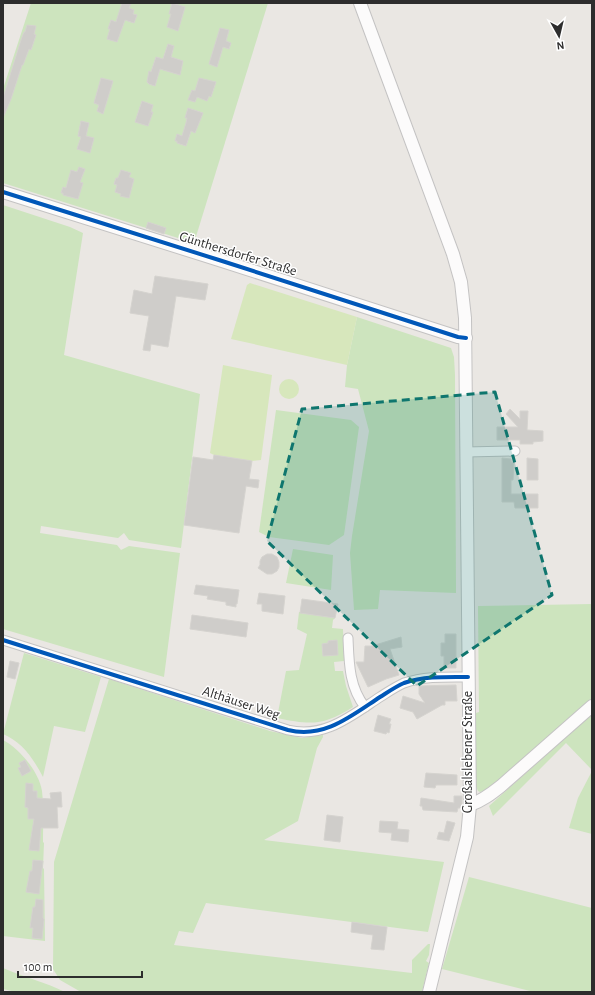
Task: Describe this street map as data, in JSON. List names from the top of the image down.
{
  "streets": {
    "main road": ["Günthersdorfer Straße", "Großalslebener Straße"],
    "street": ["Althäuser Weg"]
  },
  "crossings": [
    ["Günthersdorfer Straße", "Großalslebener Straße"],
    ["Althäuser Weg", "Großalslebener Straße"]
  ],
  "scale_bar": "100 m",
  "north": "bottom"
}
